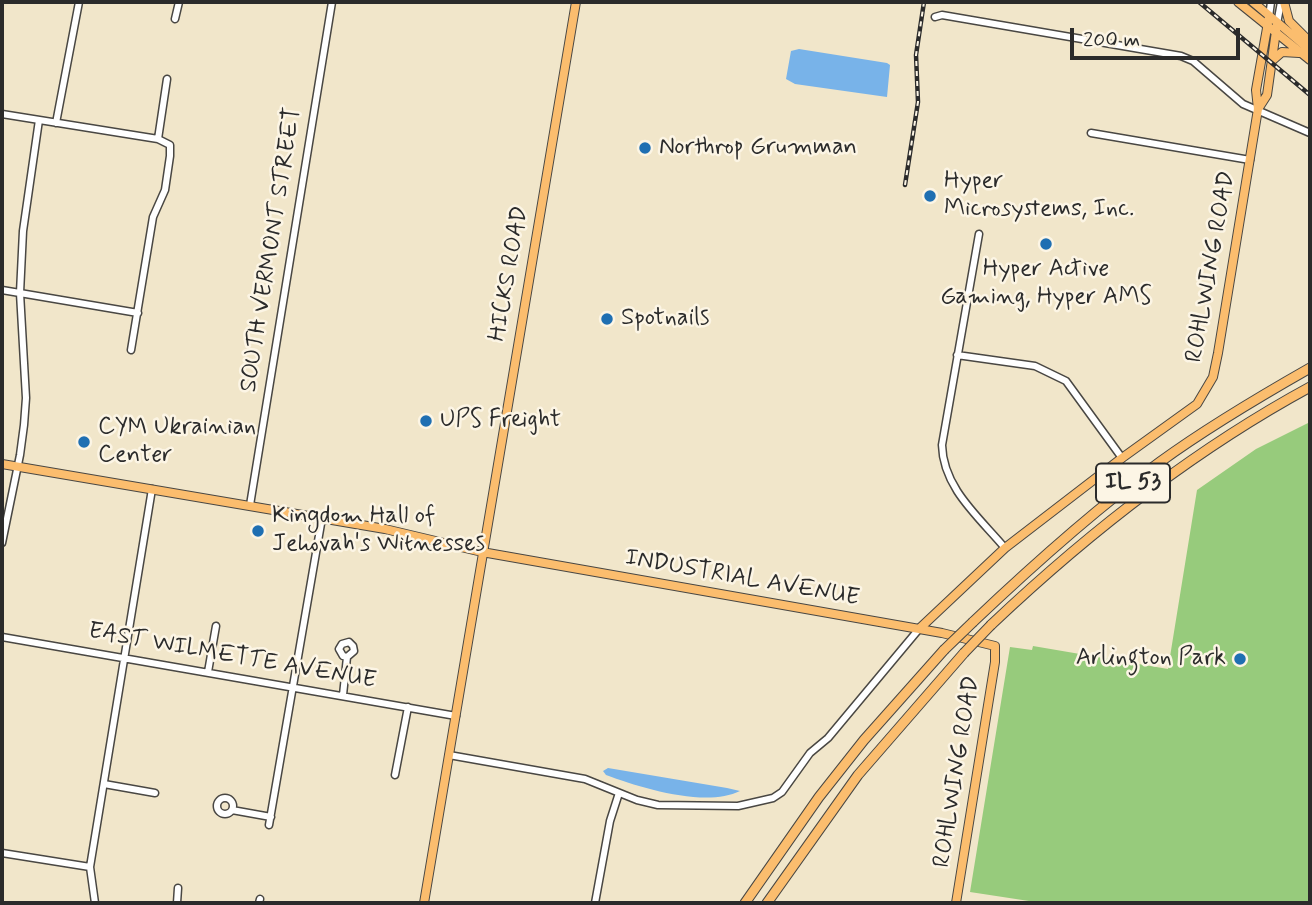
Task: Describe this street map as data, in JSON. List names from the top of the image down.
{
  "streets": {
    "highway": ["IL 53"],
    "main road": ["ROHLWING ROAD", "HICKS ROAD", "INDUSTRIAL AVENUE"],
    "street": ["SOUTH VERMONT STREET", "EAST WILMETTE AVENUE"]
  },
  "crossings": [
    ["SOUTH VERMONT STREET", "INDUSTRIAL AVENUE"],
    ["ROHLWING ROAD", "INDUSTRIAL AVENUE"],
    ["HICKS ROAD", "INDUSTRIAL AVENUE"],
    ["HICKS ROAD", "EAST WILMETTE AVENUE"]
  ],
  "places": [
    "Northrop Grumman",
    "Hyper Microsystems, Inc.",
    "Hyper Active Gaming, Hyper AMS",
    "Spotnails",
    "UPS Freight",
    "CYM Ukrainian Center",
    "Kingdom Hall of Jehovah's Witnesses",
    "Arlington Park"
  ],
  "scale_bar": "200 m"
}
